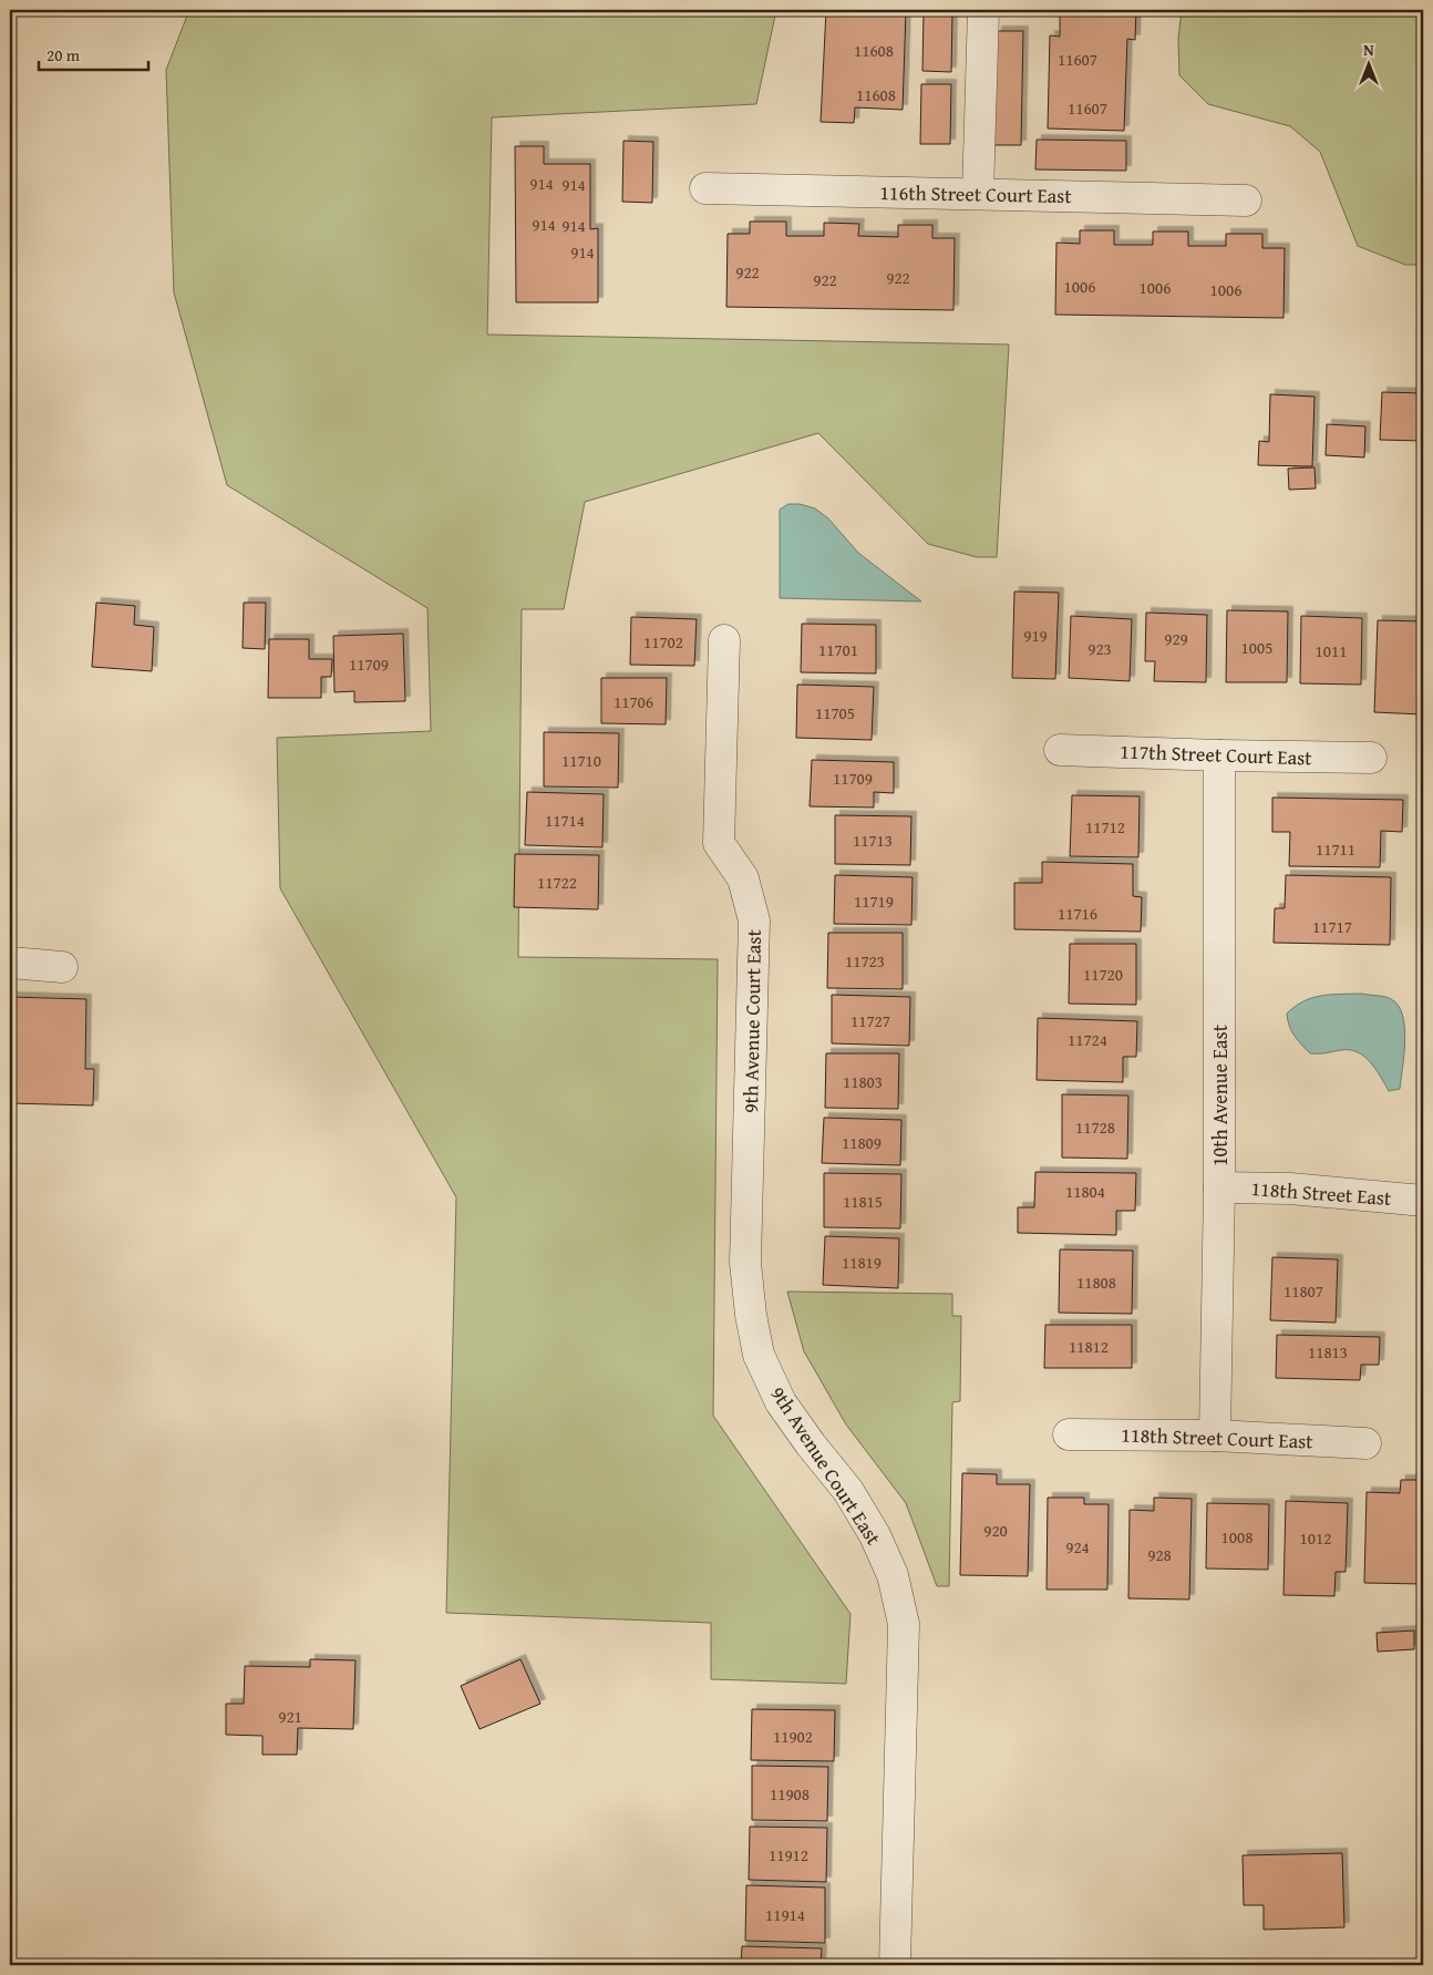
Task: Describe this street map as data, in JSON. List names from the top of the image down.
{
  "streets": {
    "street": [
      "116th Street Court East",
      "117th Street Court East",
      "9th Avenue Court East",
      "10th Avenue East",
      "118th Street East",
      "118th Street Court East"
    ]
  },
  "crossings": [
    ["117th Street Court East", "10th Avenue East"],
    ["10th Avenue East", "118th Street East"],
    ["10th Avenue East", "118th Street Court East"]
  ],
  "house_numbers": [
    "11608",
    "11607",
    "11608",
    "11607",
    "914",
    "914",
    "914",
    "914",
    "914",
    "922",
    "922",
    "922",
    "1006",
    "1006",
    "1006",
    "919",
    "929",
    "11702",
    "1005",
    "923",
    "11701",
    "1011",
    "11709",
    "11706",
    "11705",
    "11710",
    "11709",
    "11714",
    "11712",
    "11713",
    "11711",
    "11722",
    "11719",
    "11716",
    "11717",
    "11723",
    "11720",
    "11727",
    "11724",
    "11803",
    "11728",
    "11809",
    "11804",
    "11815",
    "11819",
    "11808",
    "11807",
    "11812",
    "11813",
    "920",
    "1008",
    "1012",
    "924",
    "928",
    "921",
    "11902",
    "11908",
    "11912",
    "11914"
  ],
  "scale_bar": "20 m",
  "north": "top"
}
